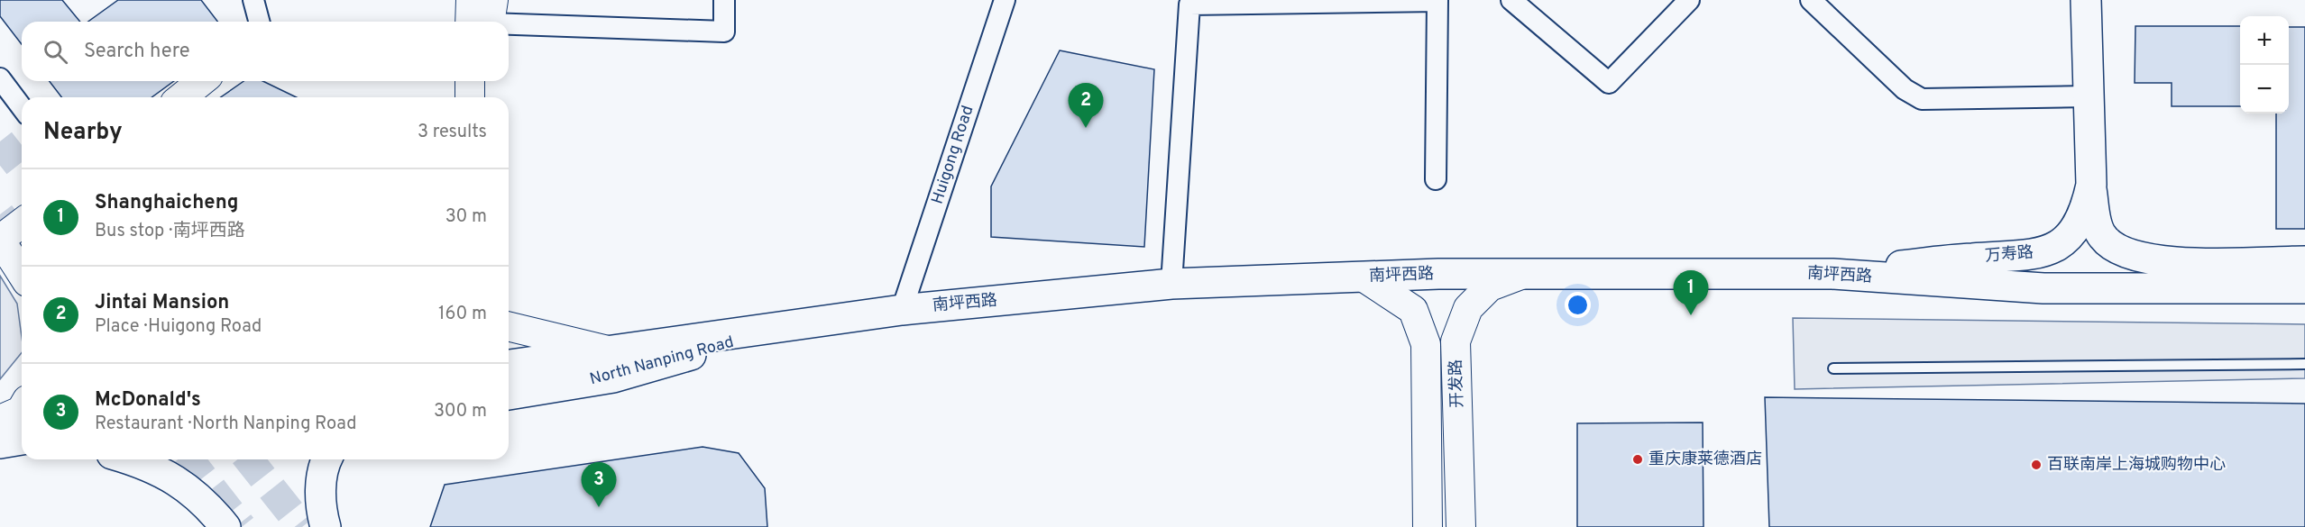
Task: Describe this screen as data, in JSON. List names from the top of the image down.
{
  "streets": {
    "main road": ["万寿路", "南坪西路", "North Nanping Road"],
    "street": ["Huigong Road", "开发路"]
  },
  "crossings": [
    ["Huigong Road", "南坪西路"],
    ["万寿路", "南坪西路"],
    ["南坪西路", "North Nanping Road"],
    ["南坪西路", "开发路"]
  ],
  "places": ["重庆康莱德酒店", "百联南岸上海城购物中心"],
  "page": {
    "map_buttons": ["+", "−"],
    "search": "Search here",
    "pins": ["2", "1", "3"],
    "heading": ["Nearby", "3 results"],
    "list": [
      {
        "mark": "1",
        "name": "Shanghaicheng",
        "note": "Bus stop · 南坪西路",
        "value": "30 m"
      },
      {
        "mark": "2",
        "name": "Jintai Mansion",
        "note": "Place · Huigong Road",
        "value": "160 m"
      },
      {
        "mark": "3",
        "name": "McDonald's",
        "note": "Restaurant · North Nanping Road",
        "value": "300 m"
      }
    ]
  }
}
